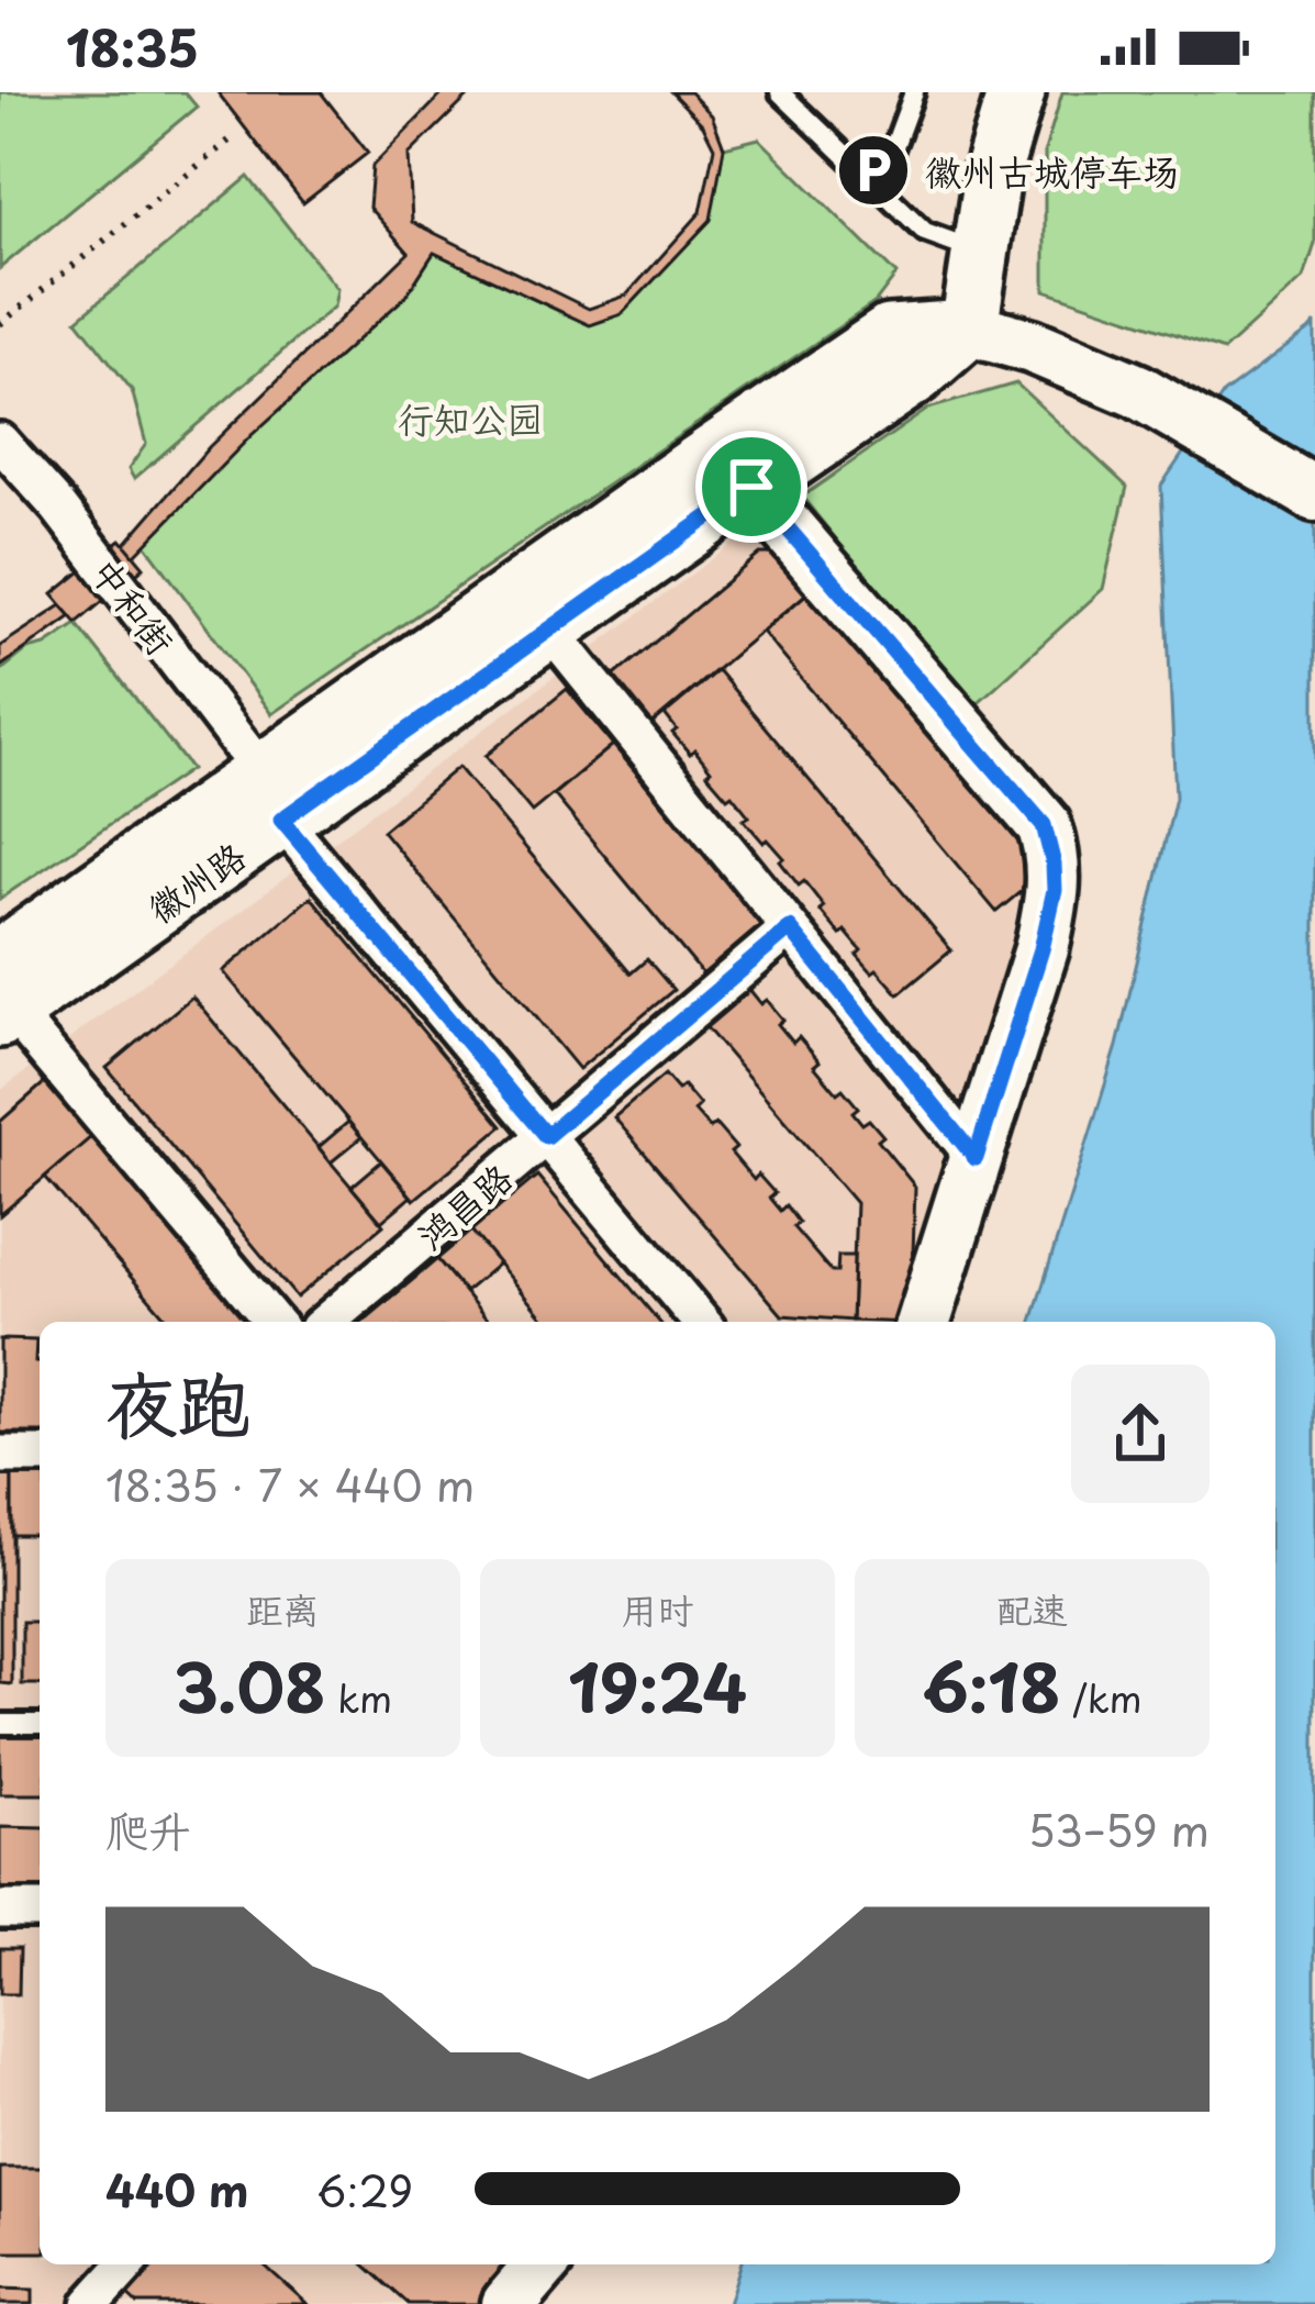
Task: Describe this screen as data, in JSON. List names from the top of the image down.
{
  "streets": {
    "main road": ["徽州路"],
    "street": ["中和街", "鸿昌路"]
  },
  "crossings": [
    ["中和街", "徽州路"],
    ["中和街", "鸿昌路"]
  ],
  "parks": ["行知公园"],
  "places": {
    "parking": ["徽州古城停车场"]
  },
  "page": {
    "status": "18:35",
    "heading": ["夜跑", "18:35 · 7 × 440 m"],
    "stats": [
      ["距离", "3.08 km"],
      ["用时", "19:24"],
      ["配速", "6:18 /km"]
    ],
    "chart": ["爬升", "53–59 m"],
    "list": [
      {
        "name": "440 m",
        "note": "6:29"
      }
    ]
  }
}
